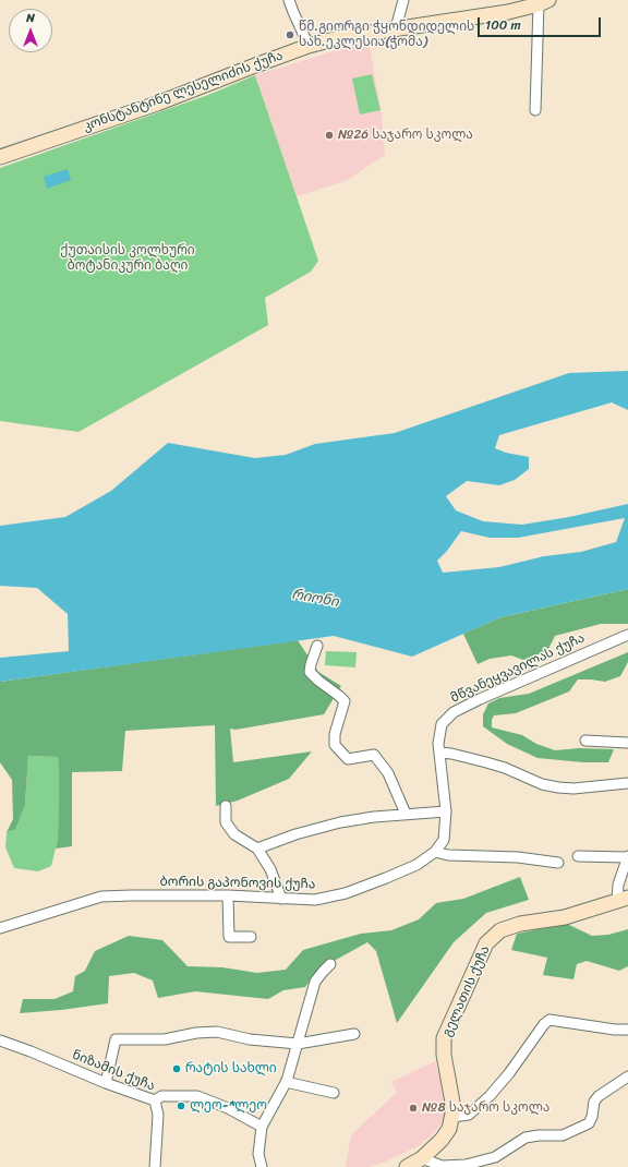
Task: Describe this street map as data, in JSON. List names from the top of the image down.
{
  "streets": {
    "main road": ["კონსტანტინე ლესელიძის ქუჩა", "გელათის ქუჩა"],
    "street": ["მწვანეყვავილას ქუჩა", "ბორის გაპონოვის ქუჩა", "ნიზამის ქუჩა"]
  },
  "crossings": [
    ["მწვანეყვავილას ქუჩა", "ბორის გაპონოვის ქუჩა"]
  ],
  "water": ["რიონი"],
  "parks": ["ქუთაისის კოლხური ბოტანიკური ბაღი"],
  "places": [
    "წმ.გიორგი ჭყონდიდელის სახ.ეკლესია(ჭომა)",
    "№26 საჯარო სკოლა",
    "რატის სახლი",
    "ლეო-*ლეო",
    "№8 საჯარო სკოლა"
  ],
  "scale_bar": "100 m",
  "north": "top"
}
